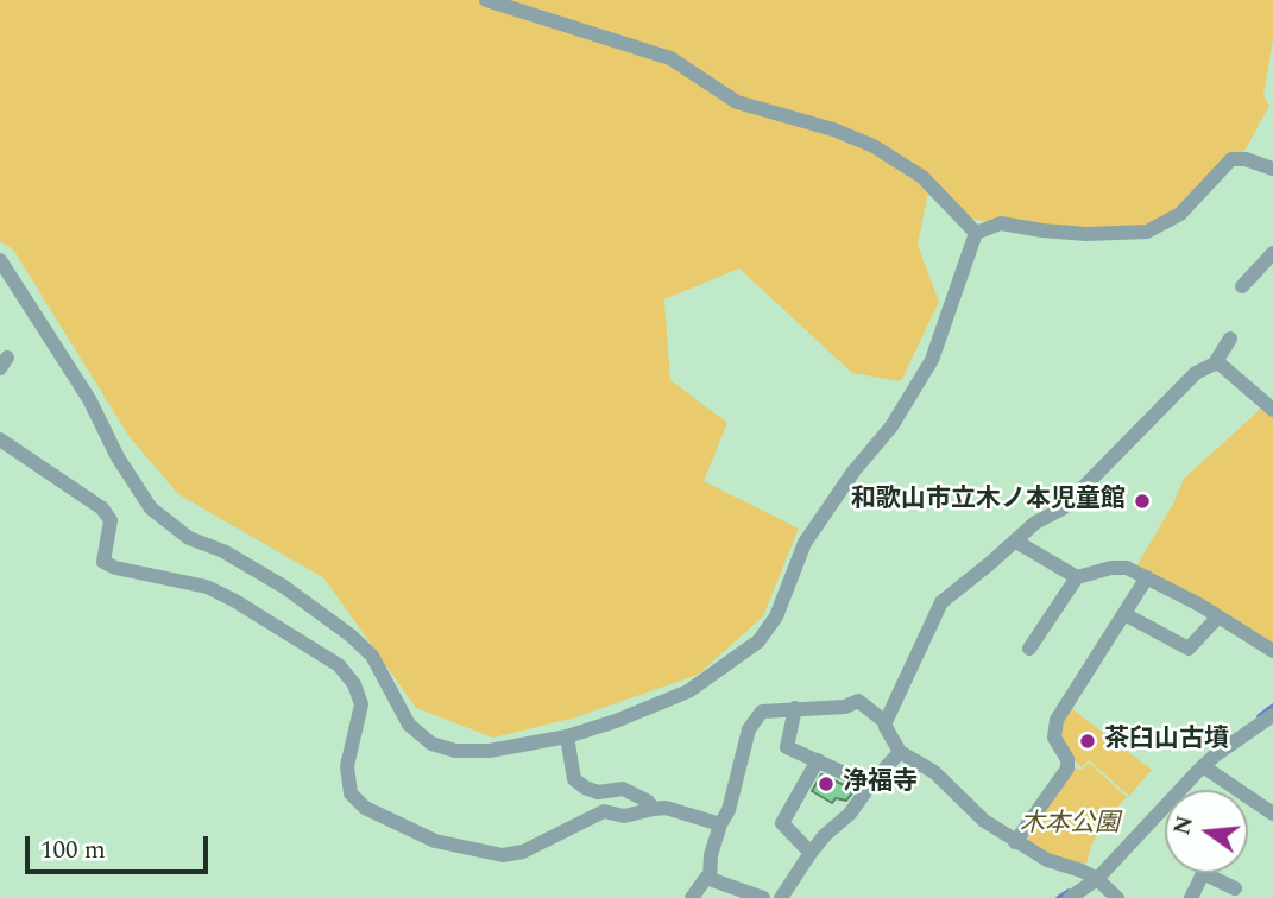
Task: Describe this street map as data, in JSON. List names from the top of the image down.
{
  "parks": ["木本公園"],
  "places": ["和歌山市立木ノ本児童館", "茶臼山古墳", "浄福寺"],
  "scale_bar": "100 m",
  "north": "left"
}
